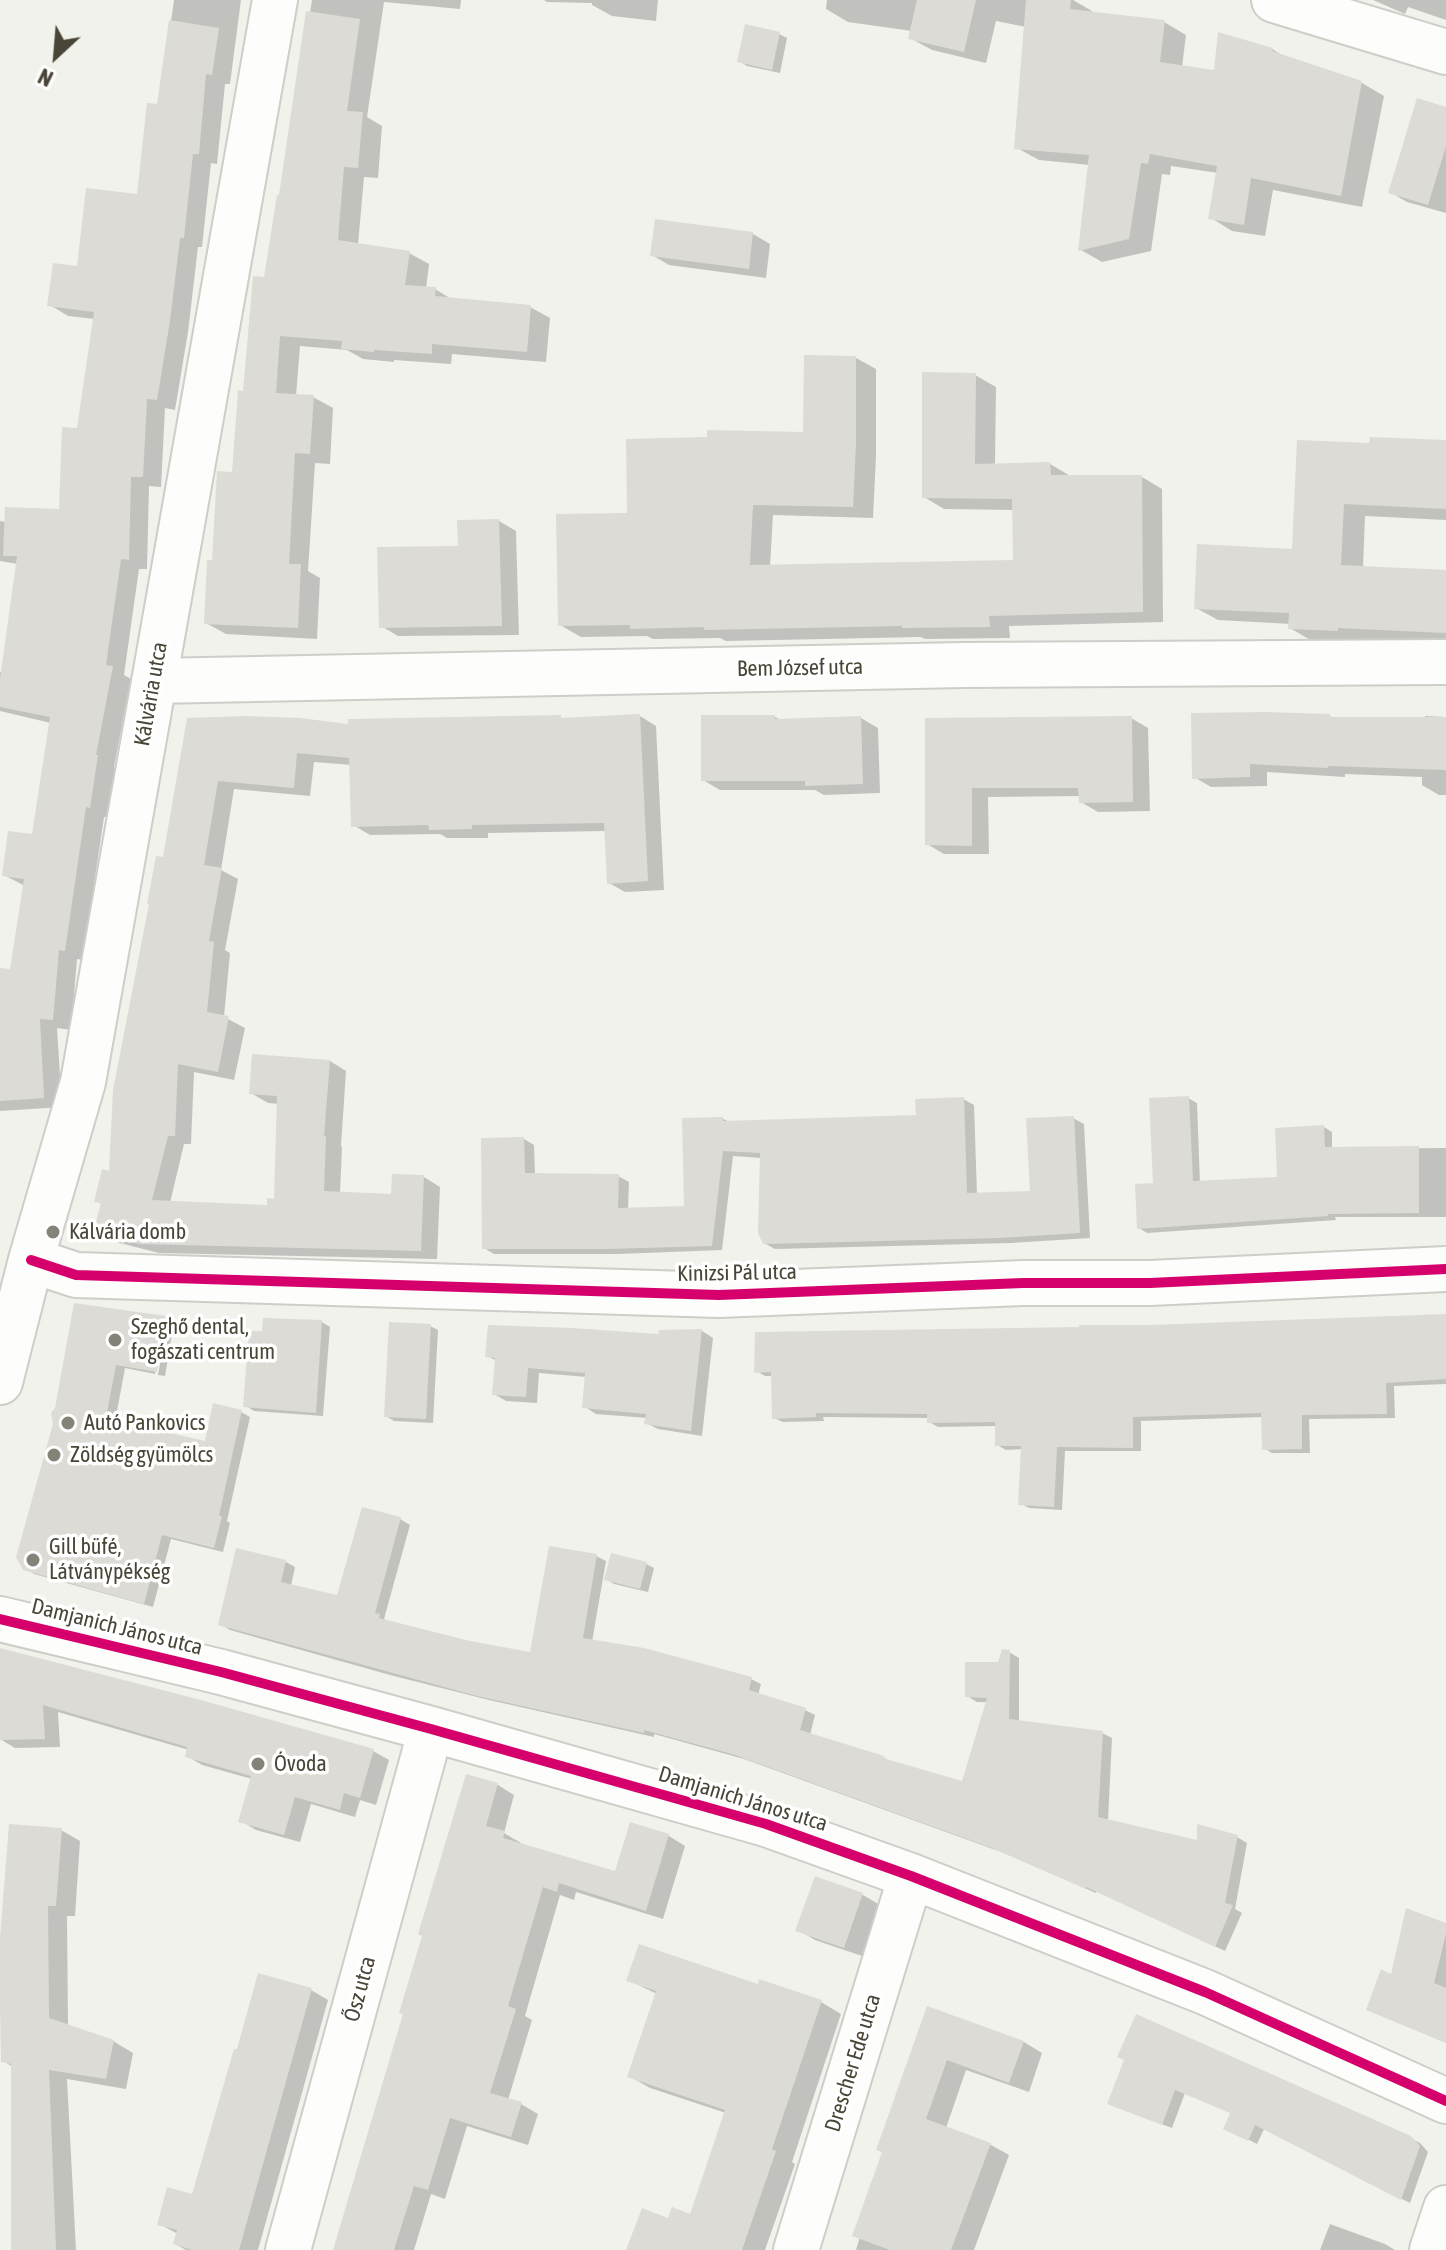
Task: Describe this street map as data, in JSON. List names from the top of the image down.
{
  "streets": {
    "street": [
      "Bem József utca",
      "Kálvária utca",
      "Kinizsi Pál utca",
      "Damjanich János utca",
      "Ősz utca",
      "Drescher Ede utca"
    ]
  },
  "crossings": [
    ["Bem József utca", "Kálvária utca"],
    ["Kálvária utca", "Kinizsi Pál utca"],
    ["Damjanich János utca", "Ősz utca"],
    ["Damjanich János utca", "Drescher Ede utca"]
  ],
  "places": [
    "Kálvária domb",
    "Szeghő dental, fogászati centrum",
    "Autó Pankovics",
    "Zöldség gyümölcs",
    "Gill büfé, Látványpékség",
    "Óvoda"
  ],
  "north": "bottom left"
}
